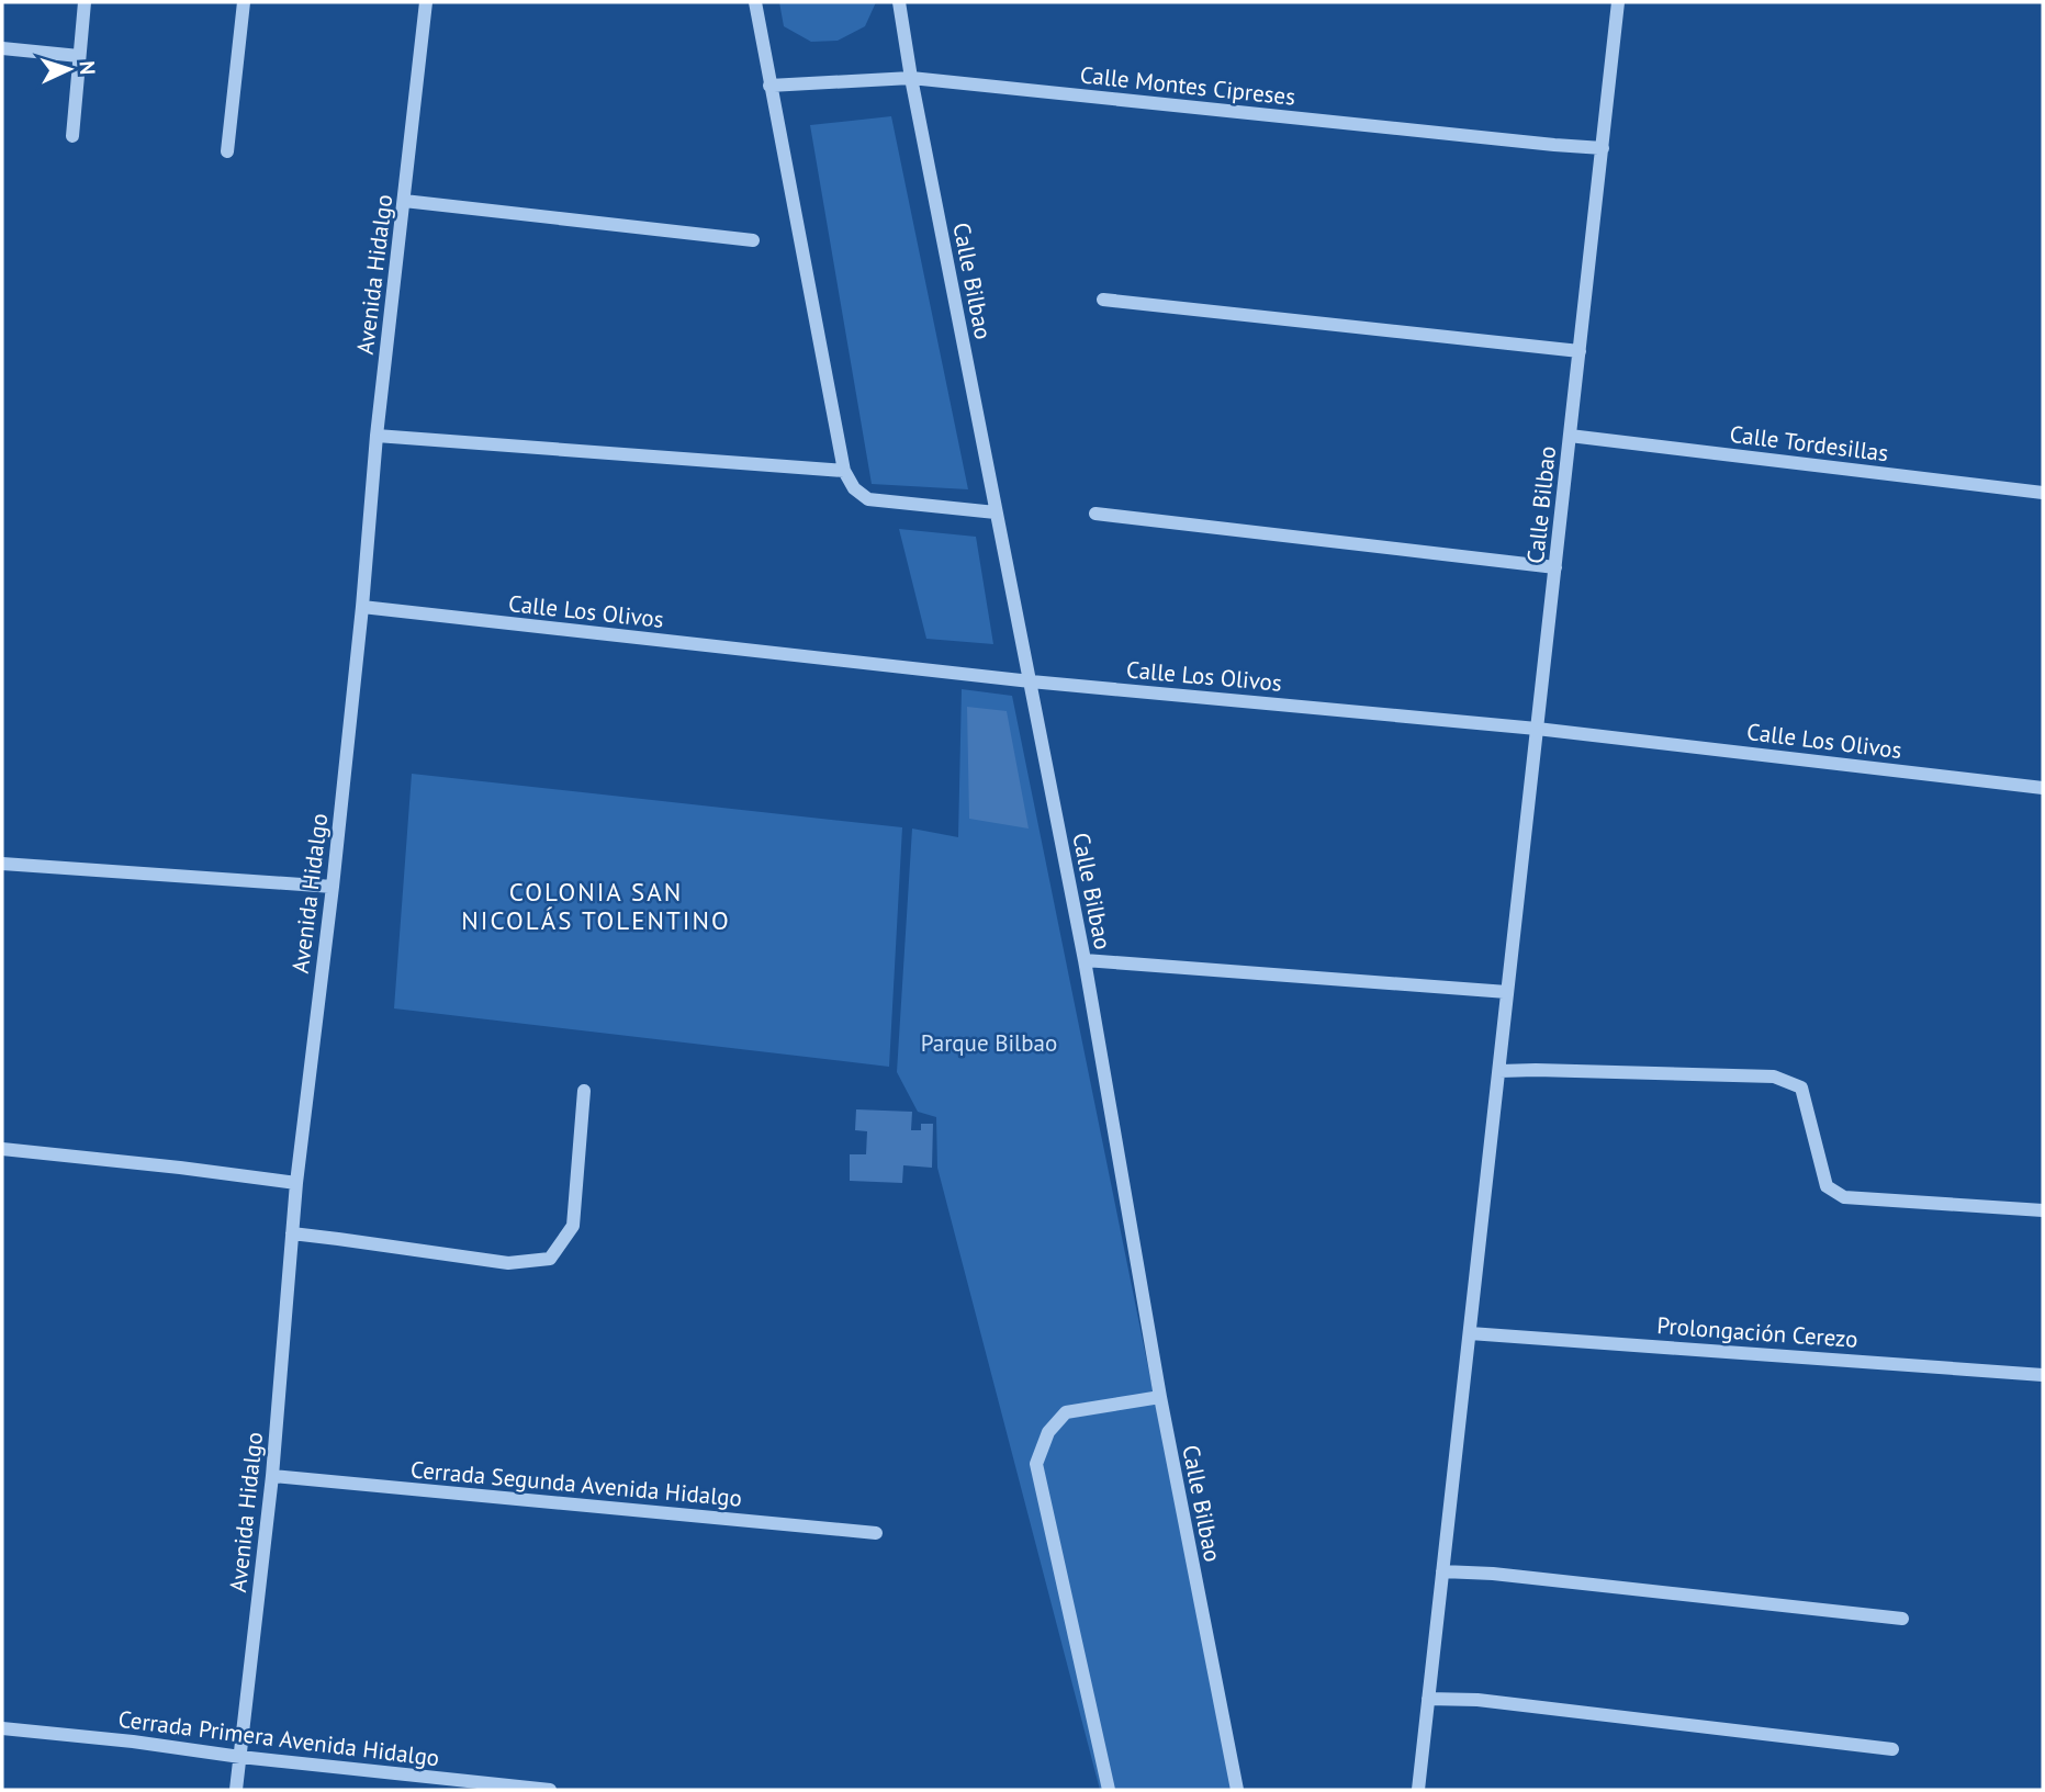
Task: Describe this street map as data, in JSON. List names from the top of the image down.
{
  "streets": {
    "street": [
      "Calle Montes Cipreses",
      "Avenida Hidalgo",
      "Calle Bilbao",
      "Calle Tordesillas",
      "Calle Los Olivos",
      "Prolongación Cerezo",
      "Cerrada Segunda Avenida Hidalgo",
      "Cerrada Primera Avenida Hidalgo"
    ]
  },
  "crossings": [
    ["Calle Montes Cipreses", "Calle Bilbao"],
    ["Avenida Hidalgo", "Calle Los Olivos"],
    ["Avenida Hidalgo", "Cerrada Segunda Avenida Hidalgo"],
    ["Avenida Hidalgo", "Cerrada Primera Avenida Hidalgo"],
    ["Calle Bilbao", "Calle Tordesillas"],
    ["Calle Bilbao", "Calle Los Olivos"],
    ["Calle Bilbao", "Prolongación Cerezo"]
  ],
  "districts": ["COLONIA SAN NICOLÁS TOLENTINO"],
  "parks": ["Parque Bilbao"],
  "north": "right"
}
